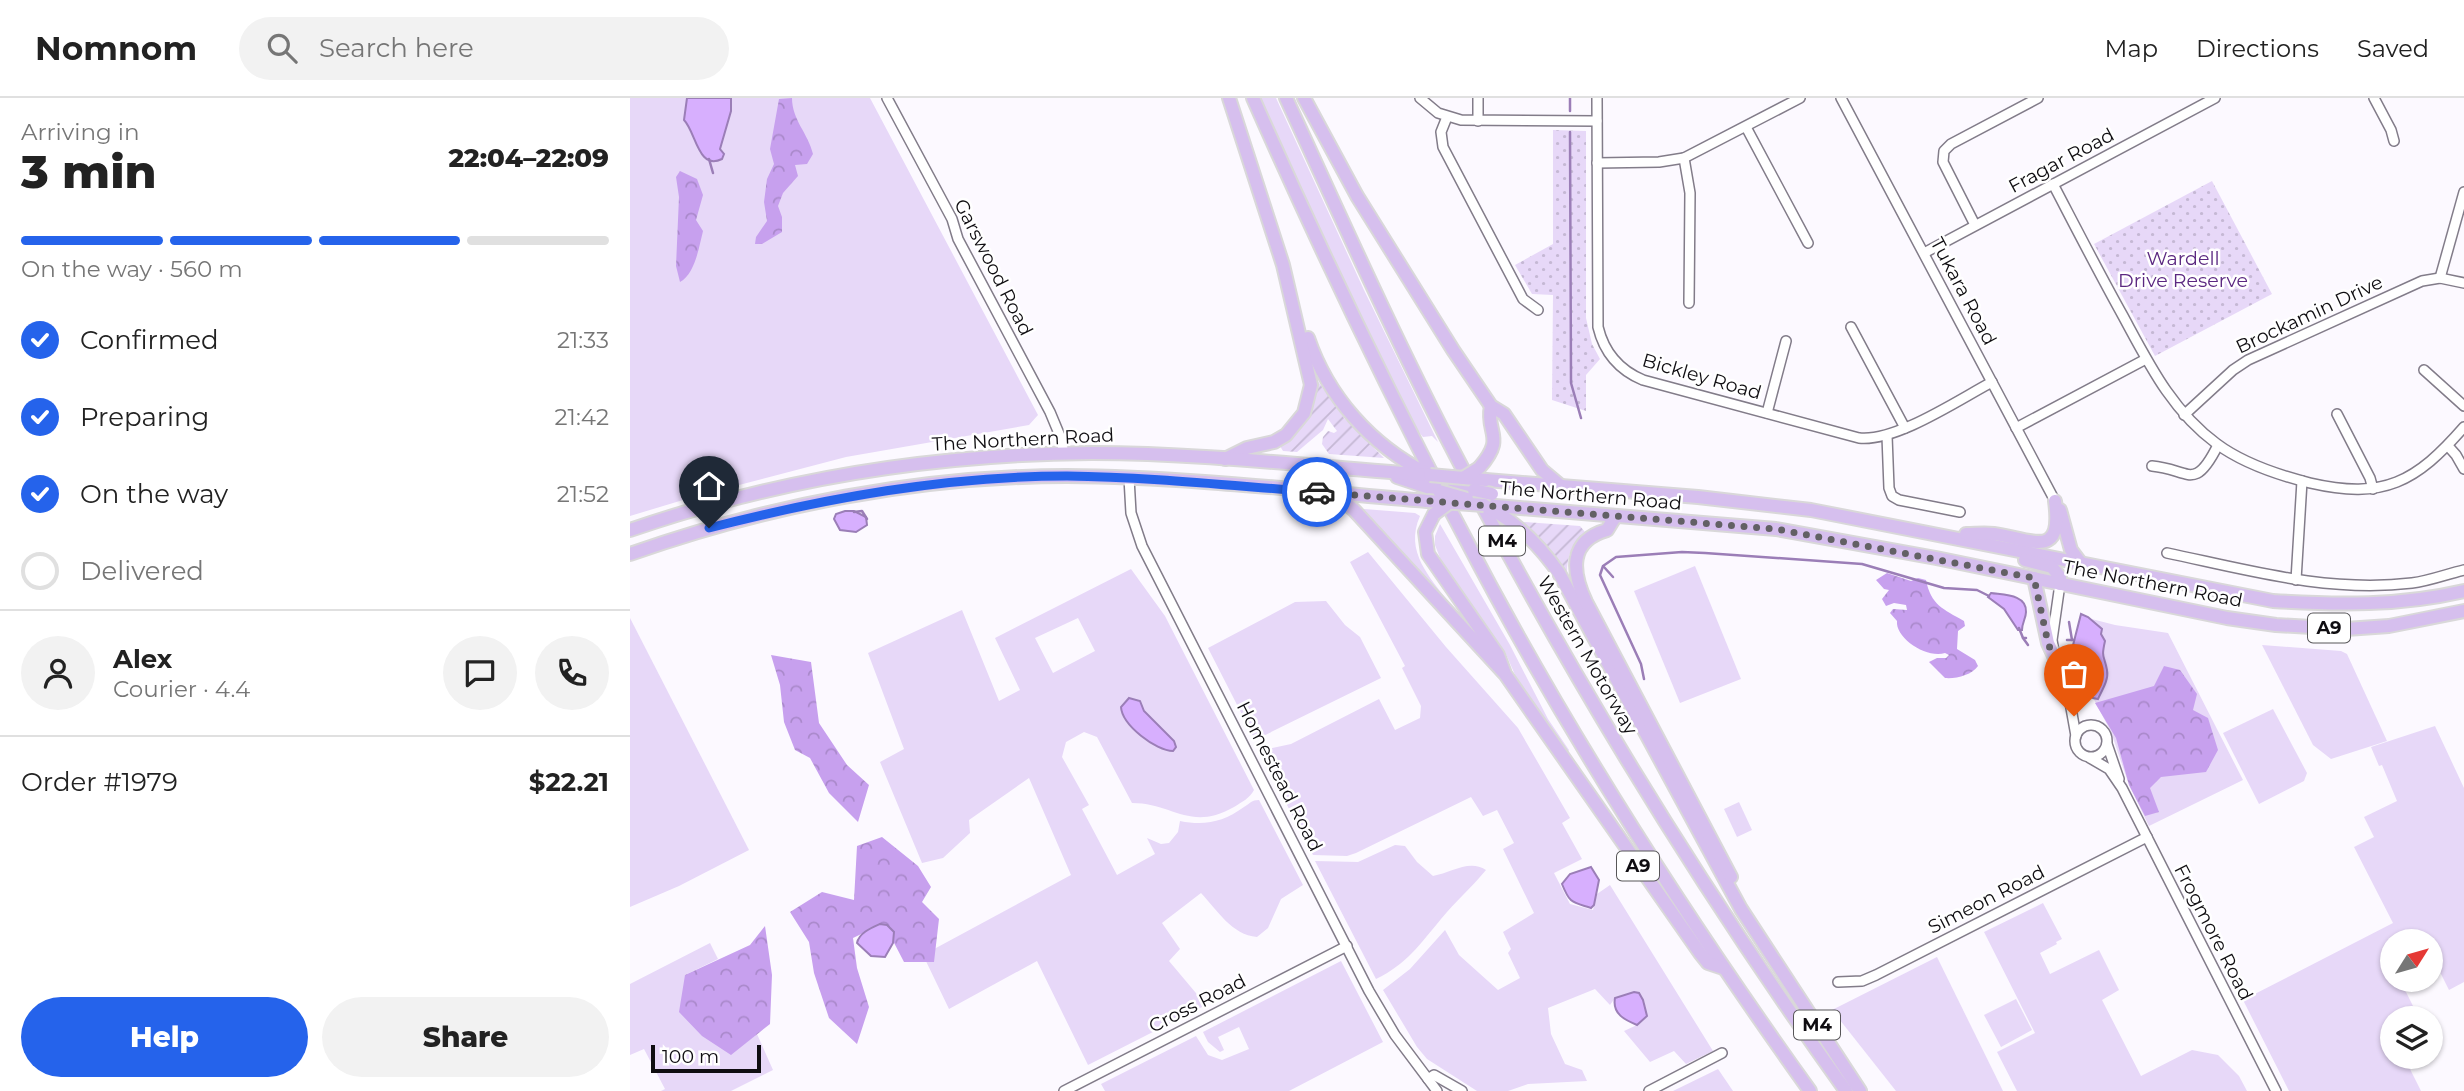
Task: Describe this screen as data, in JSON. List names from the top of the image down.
{
  "streets": {
    "highway": [
      "The Northern Road",
      "M4",
      "A9",
      "Western Motorway"
    ],
    "street": [
      "Fragar Road",
      "Garswood Road",
      "Tukara Road",
      "Brockamin Drive",
      "Bickley Road",
      "Homestead Road",
      "Simeon Road",
      "Frogmore Road",
      "Cross Road"
    ]
  },
  "crossings": [
    ["Fragar Road", "Tukara Road"],
    ["Garswood Road", "The Northern Road"],
    ["Tukara Road", "Bickley Road"],
    ["The Northern Road", "M4"],
    ["The Northern Road", "A9"],
    ["The Northern Road", "Homestead Road"],
    ["M4", "A9"],
    ["Homestead Road", "Cross Road"],
    ["Simeon Road", "Frogmore Road"]
  ],
  "parks": ["Wardell Drive Reserve"],
  "scale_bar": "100 m",
  "north": "top right",
  "page": {
    "header": "Nomnom",
    "search": "Search here",
    "nav": ["Map", "Directions", "Saved"],
    "heading": ["3 min", "Arriving in", "22:04–22:09"],
    "panel": [
      "Alex",
      "Courier · 4.4",
      "Order #1979",
      "$22.21"
    ],
    "bar": "On the way · 560 m",
    "list": [
      ["Confirmed", "21:33"],
      ["Preparing", "21:42"],
      ["On the way", "21:52"],
      "Delivered"
    ],
    "buttons": ["Help", "Share"],
    "scale": "100 m"
  }
}
